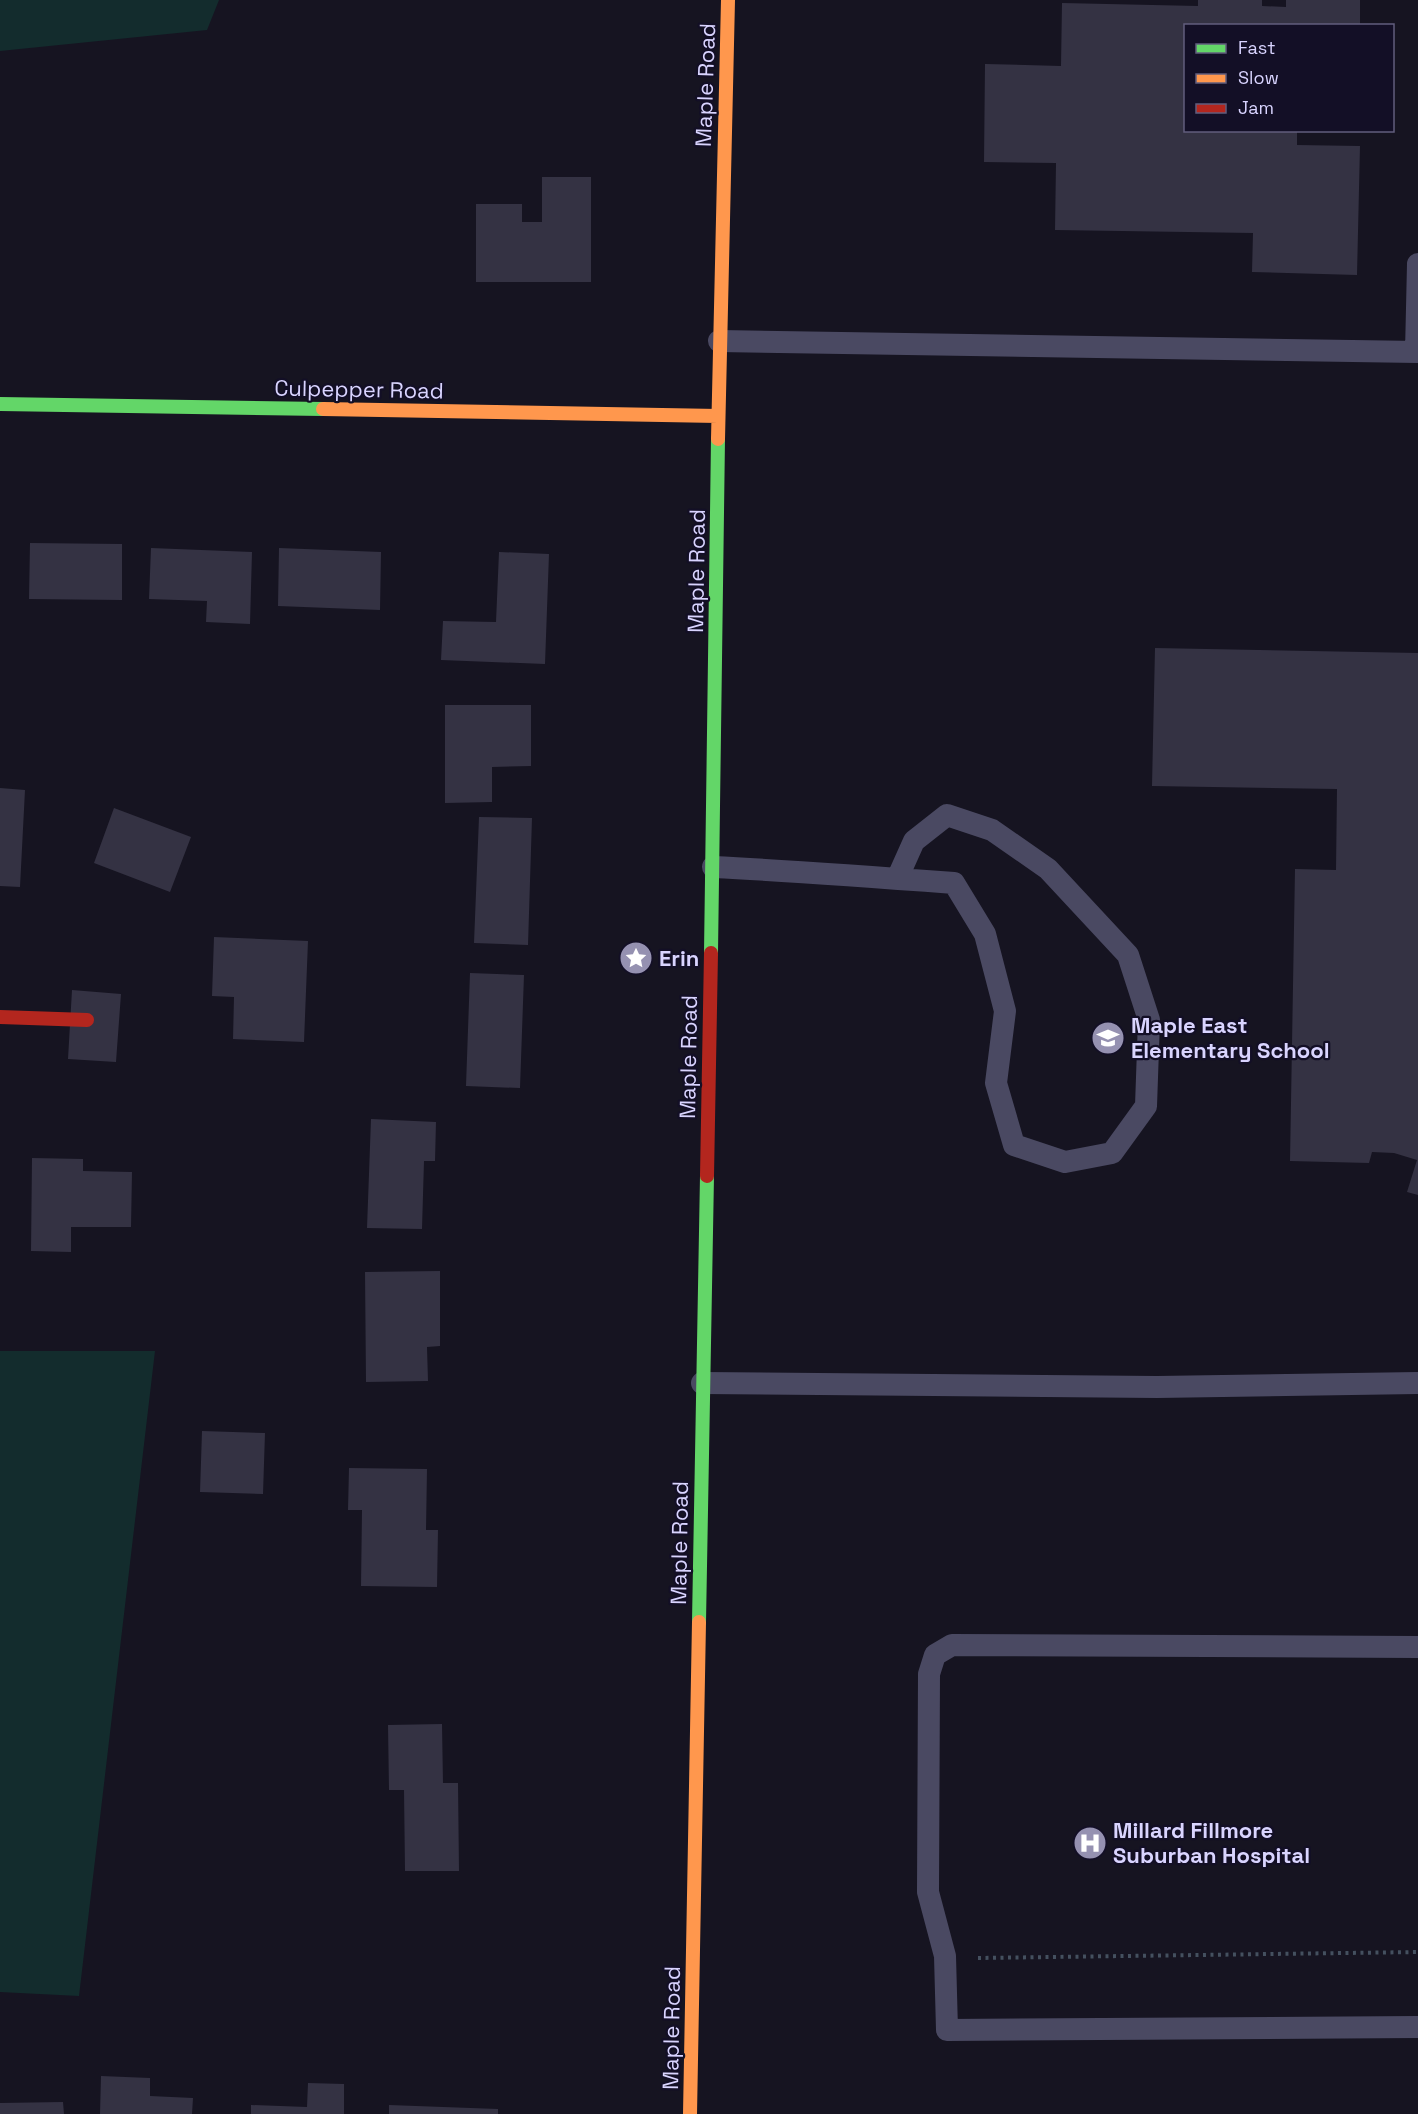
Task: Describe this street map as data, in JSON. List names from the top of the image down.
{
  "streets": {
    "main road": ["Maple Road", "Culpepper Road"]
  },
  "crossings": [
    ["Maple Road", "Culpepper Road"]
  ],
  "places": {
    "place": ["Erin"],
    "school or university": ["Maple East Elementary School"],
    "hospital": ["Millard Fillmore Suburban Hospital"]
  },
  "legend": ["Fast", "Slow", "Jam"]
}
